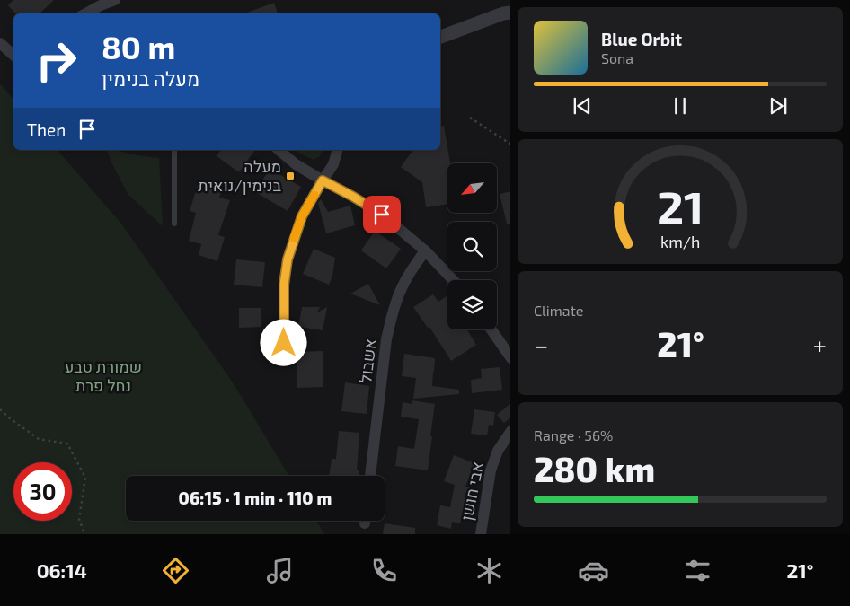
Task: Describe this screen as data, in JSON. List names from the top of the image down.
{
  "streets": {
    "street": ["אשבול", "אבי חושן"]
  },
  "parks": ["שמורת טבע נחל פרת"],
  "places": {
    "transit": ["מעלה בנימין/נואית"]
  },
  "north": "bottom left",
  "page": {
    "turn": ["80 m", "מעלה בנימין"],
    "song": ["Blue Orbit", "Sona"],
    "then": "Then",
    "tile": [
      "Climate",
      ["Range · 56%", "280 km"]
    ],
    "heat": ["−", "21°", "+"],
    "limit": "30",
    "trip": "06:15 · 1 min · 110 m",
    "tabs": ["06:14", "21°"],
    "gauge": ["21", "km/h"]
  }
}
